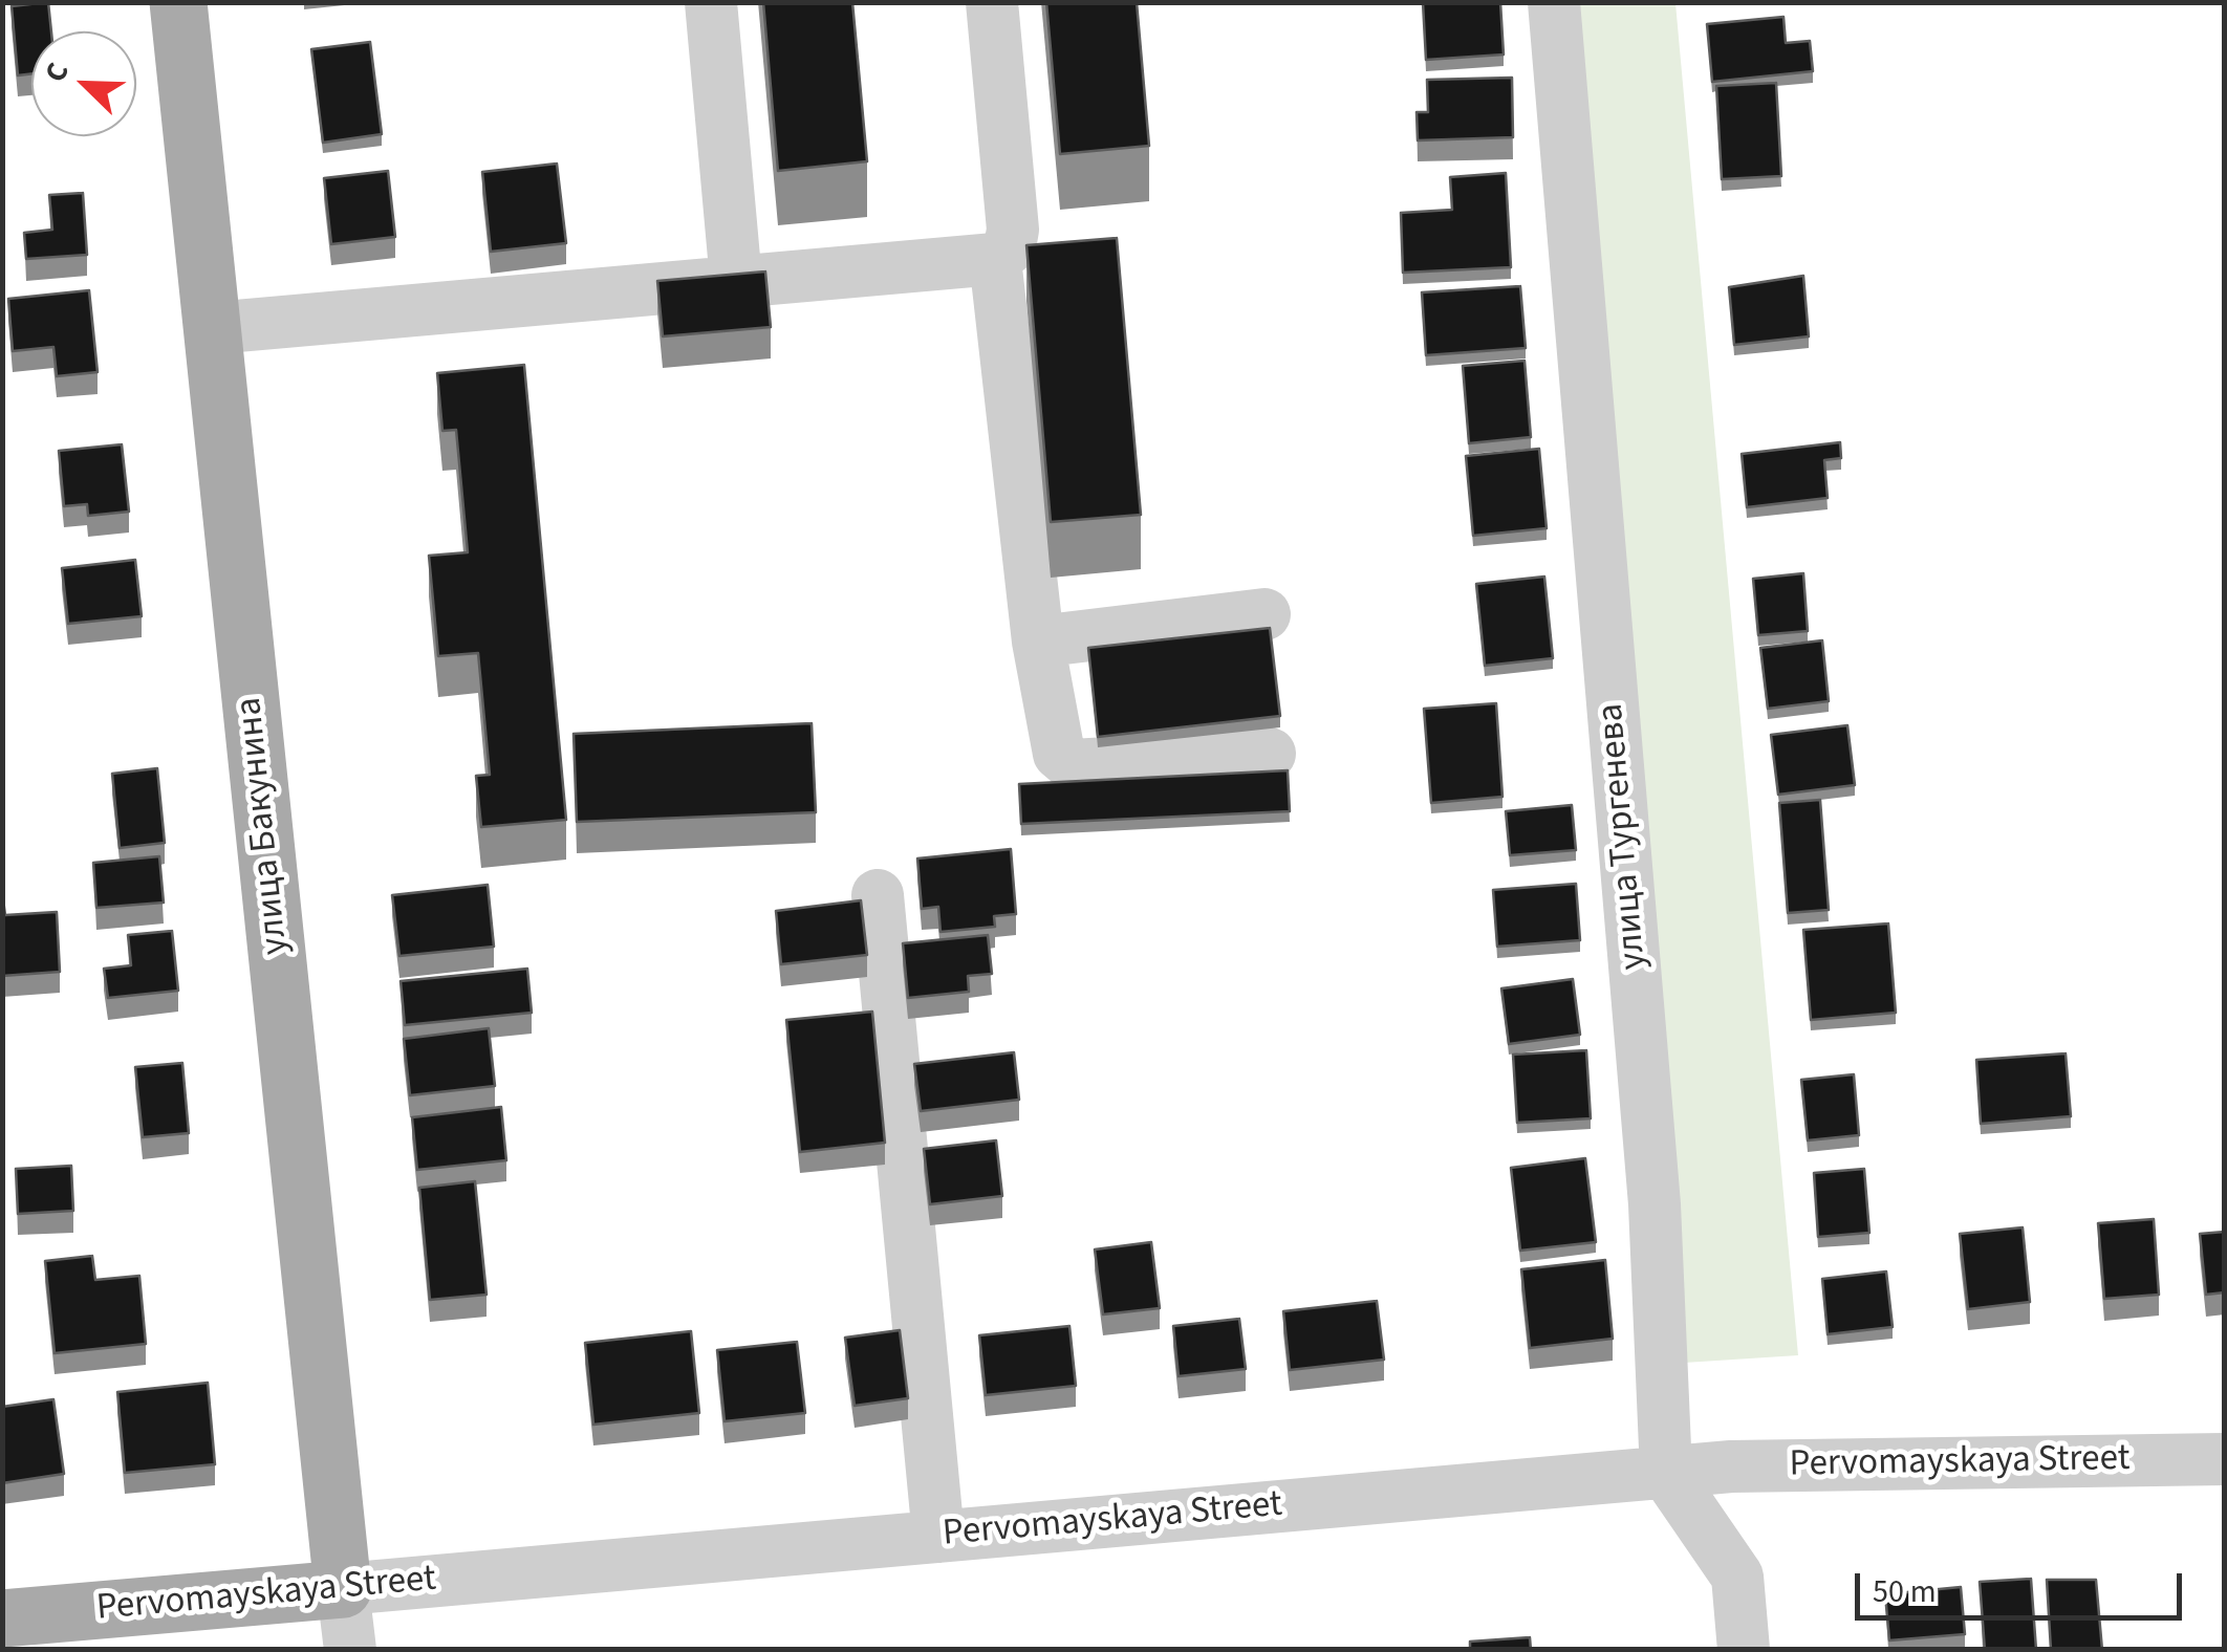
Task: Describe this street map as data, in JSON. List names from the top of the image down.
{
  "streets": {
    "main road": ["улица Бакунина", "Pervomayskaya Street"],
    "street": ["улица Тургенева"]
  },
  "crossings": [
    ["улица Бакунина", "Pervomayskaya Street"],
    ["улица Тургенева", "Pervomayskaya Street"]
  ],
  "scale_bar": "50 m",
  "north": "top left"
}
